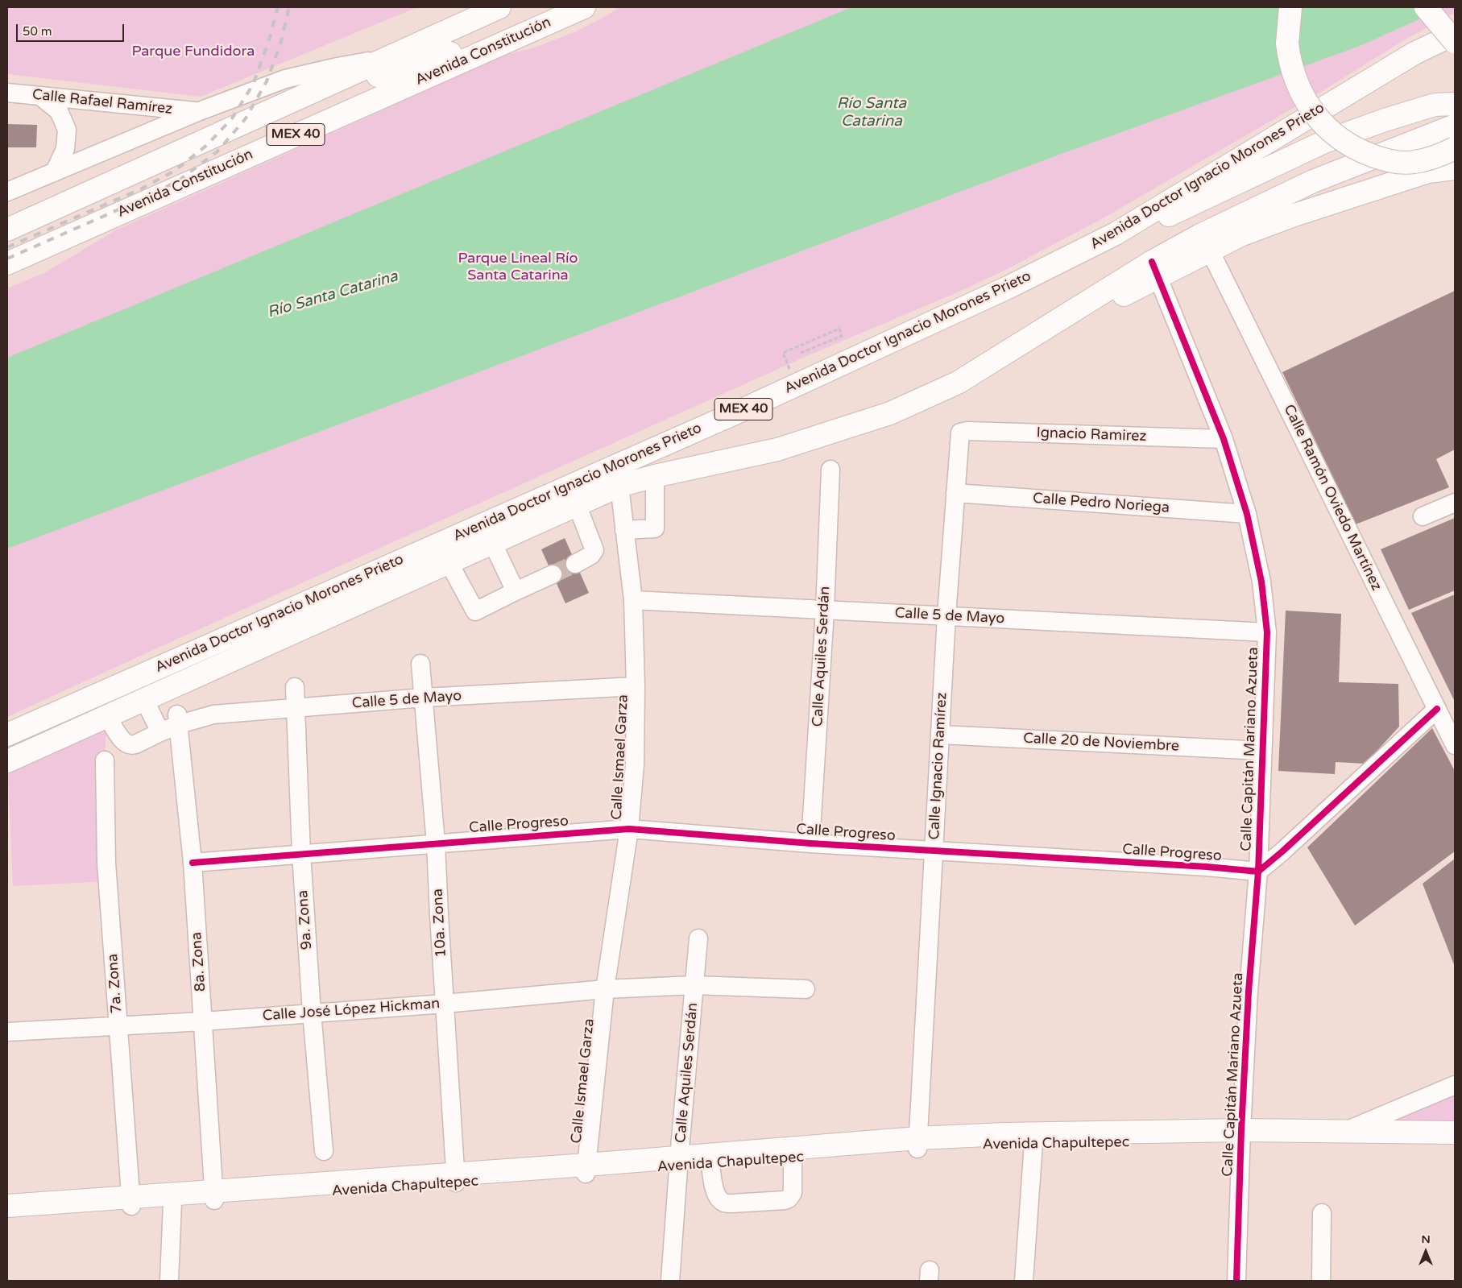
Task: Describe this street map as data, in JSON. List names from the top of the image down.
{
  "streets": {
    "main road": [
      "Avenida Constitución",
      "MEX 40",
      "Avenida Doctor Ignacio Morones Prieto",
      "Avenida Chapultepec"
    ],
    "street": [
      "Calle Rafael Ramírez",
      "Ignacio Ramirez",
      "Calle Ramón Oviedo Martínez",
      "Calle Pedro Noriega",
      "Calle 5 de Mayo",
      "Calle Aquiles Serdán",
      "Calle 20 de Noviembre",
      "Calle Capitán Mariano Azueta",
      "Calle Ismael Garza",
      "Calle Ignacio Ramírez",
      "Calle Progreso",
      "9a. Zona",
      "10a. Zona",
      "8a. Zona",
      "7a. Zona",
      "Calle José López Hickman"
    ]
  },
  "crossings": [
    ["Avenida Doctor Ignacio Morones Prieto", "Calle 5 de Mayo"],
    ["Avenida Doctor Ignacio Morones Prieto", "Calle Capitán Mariano Azueta"],
    ["Avenida Doctor Ignacio Morones Prieto", "Calle Ismael Garza"],
    ["Ignacio Ramirez", "Calle Capitán Mariano Azueta"],
    ["Ignacio Ramirez", "Calle Ignacio Ramírez"],
    ["Calle Pedro Noriega", "Calle Capitán Mariano Azueta"],
    ["Calle Pedro Noriega", "Calle Ignacio Ramírez"],
    ["Calle 5 de Mayo", "Calle Aquiles Serdán"],
    ["Calle 5 de Mayo", "Calle Capitán Mariano Azueta"],
    ["Calle 5 de Mayo", "Calle Ismael Garza"],
    ["Calle 5 de Mayo", "Calle Ignacio Ramírez"],
    ["Calle 5 de Mayo", "9a. Zona"],
    ["Calle 5 de Mayo", "10a. Zona"],
    ["Calle 5 de Mayo", "8a. Zona"],
    ["Calle Aquiles Serdán", "Calle Progreso"],
    ["Calle Aquiles Serdán", "Calle José López Hickman"],
    ["Calle Aquiles Serdán", "Avenida Chapultepec"],
    ["Calle 20 de Noviembre", "Calle Capitán Mariano Azueta"],
    ["Calle 20 de Noviembre", "Calle Ignacio Ramírez"],
    ["Calle Capitán Mariano Azueta", "Calle Progreso"],
    ["Calle Capitán Mariano Azueta", "Avenida Chapultepec"],
    ["Calle Ismael Garza", "Calle Progreso"],
    ["Calle Ismael Garza", "Calle José López Hickman"],
    ["Calle Ismael Garza", "Avenida Chapultepec"],
    ["Calle Ignacio Ramírez", "Calle Progreso"],
    ["Calle Ignacio Ramírez", "Avenida Chapultepec"],
    ["Calle Progreso", "9a. Zona"],
    ["Calle Progreso", "10a. Zona"],
    ["Calle Progreso", "8a. Zona"],
    ["9a. Zona", "Calle José López Hickman"],
    ["10a. Zona", "Calle José López Hickman"],
    ["10a. Zona", "Avenida Chapultepec"],
    ["8a. Zona", "Calle José López Hickman"],
    ["8a. Zona", "Avenida Chapultepec"],
    ["7a. Zona", "Calle José López Hickman"],
    ["7a. Zona", "Avenida Chapultepec"]
  ],
  "water": ["Río Santa Catarina"],
  "parks": ["Parque Fundidora", "Parque Lineal Río Santa Catarina"],
  "scale_bar": "50 m",
  "north": "top"
}
